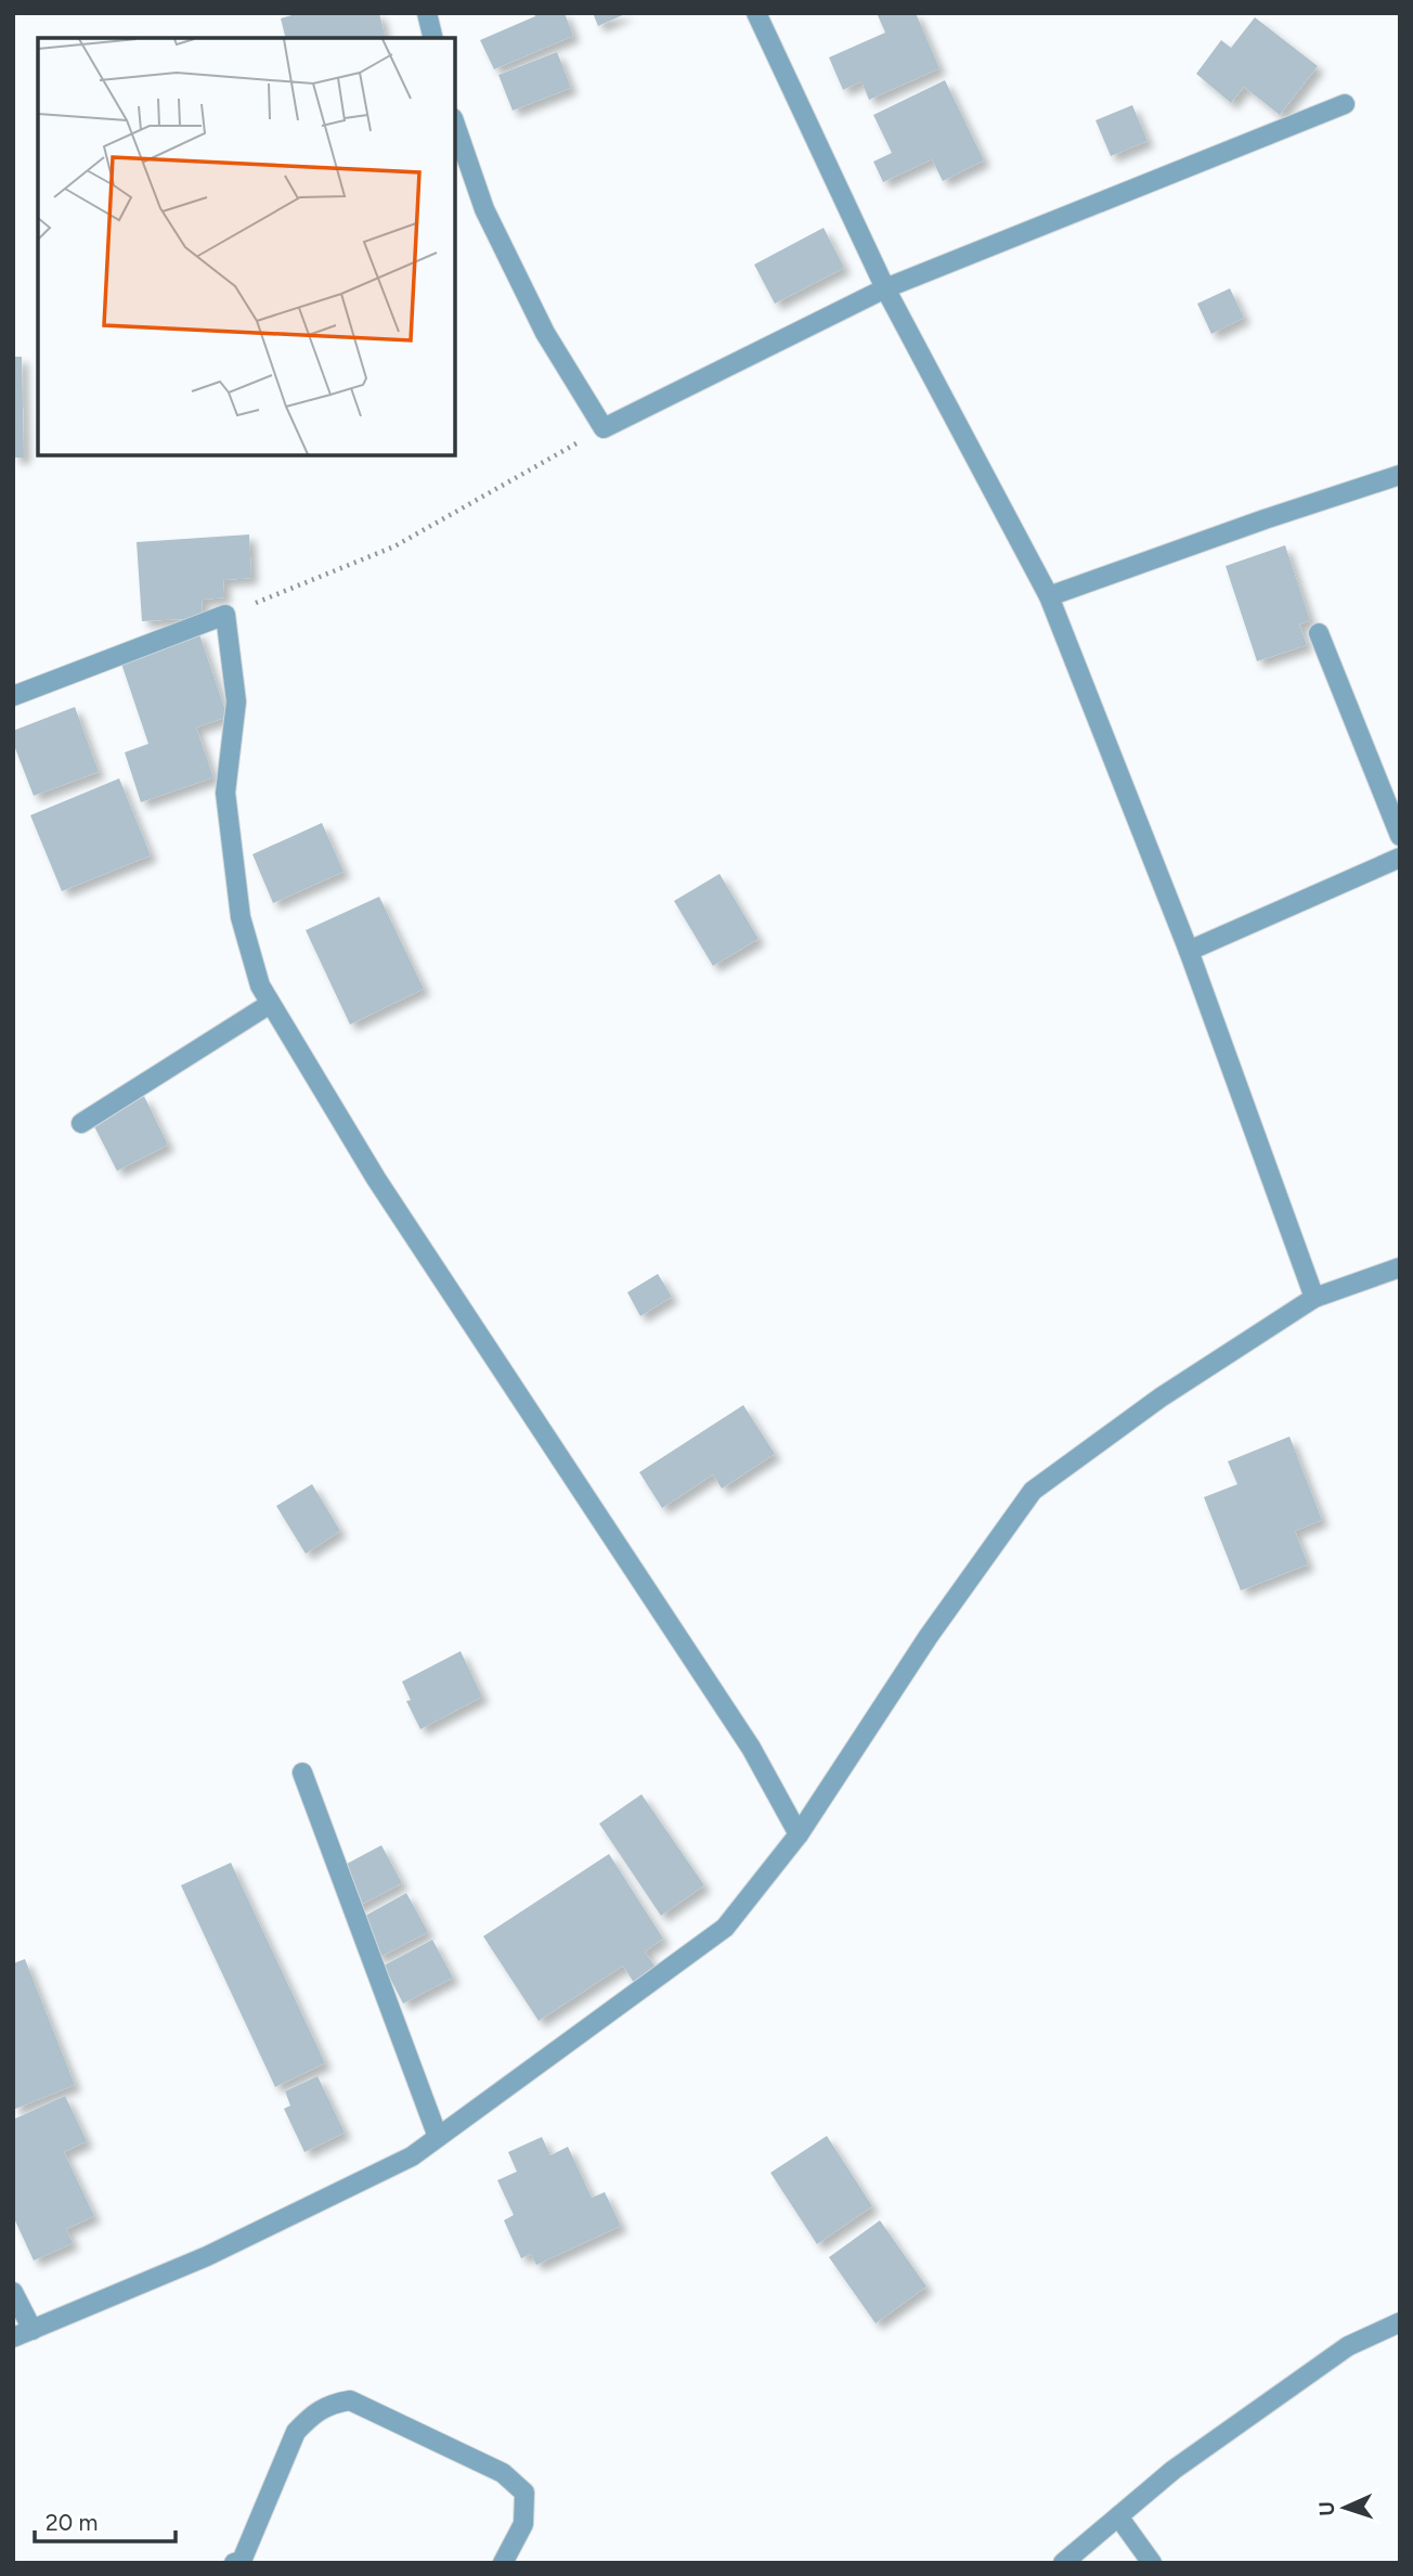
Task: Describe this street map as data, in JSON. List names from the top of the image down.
{
  "scale_bar": "20 m",
  "north": "left"
}
